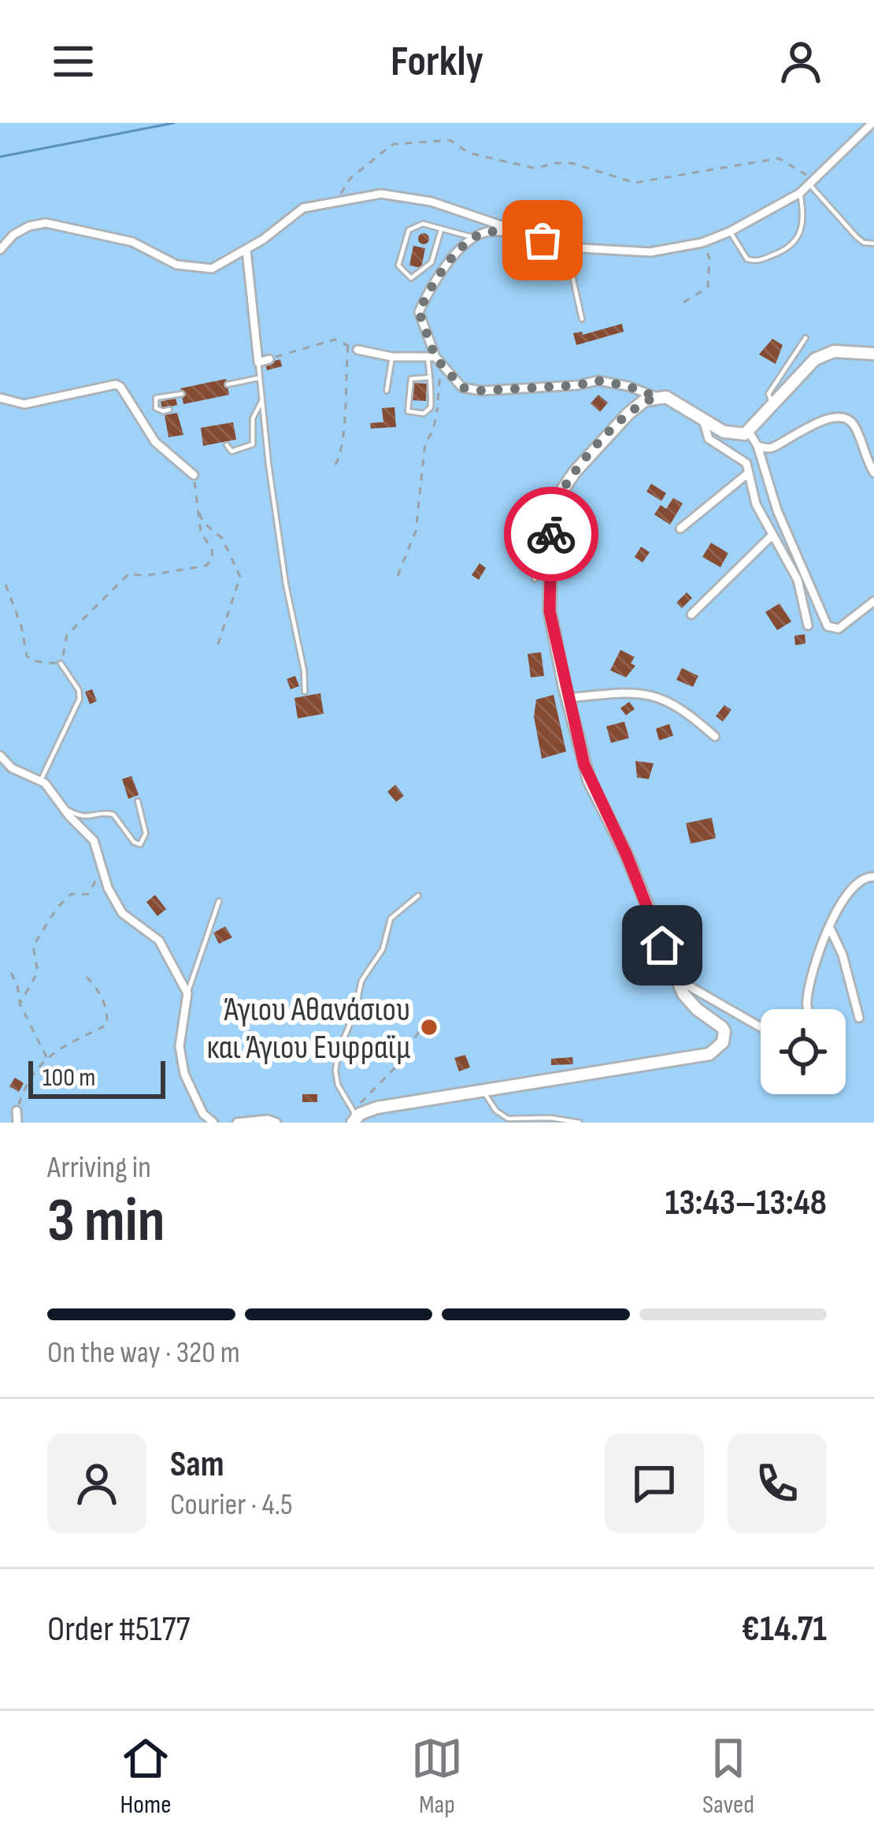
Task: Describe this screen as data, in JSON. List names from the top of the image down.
{
  "places": ["Άγιου Αθανάσιου και Άγιου Ευφραϊμ"],
  "scale_bar": "100 m",
  "page": {
    "header": "Forkly",
    "scale": "100 m",
    "heading": ["3 min", "Arriving in", "13:43–13:48"],
    "panel": [
      "Sam",
      "Courier · 4.5",
      "Order #5177",
      "€14.71"
    ],
    "bar": "On the way · 320 m",
    "tabs": ["Home", "Map", "Saved"]
  }
}
